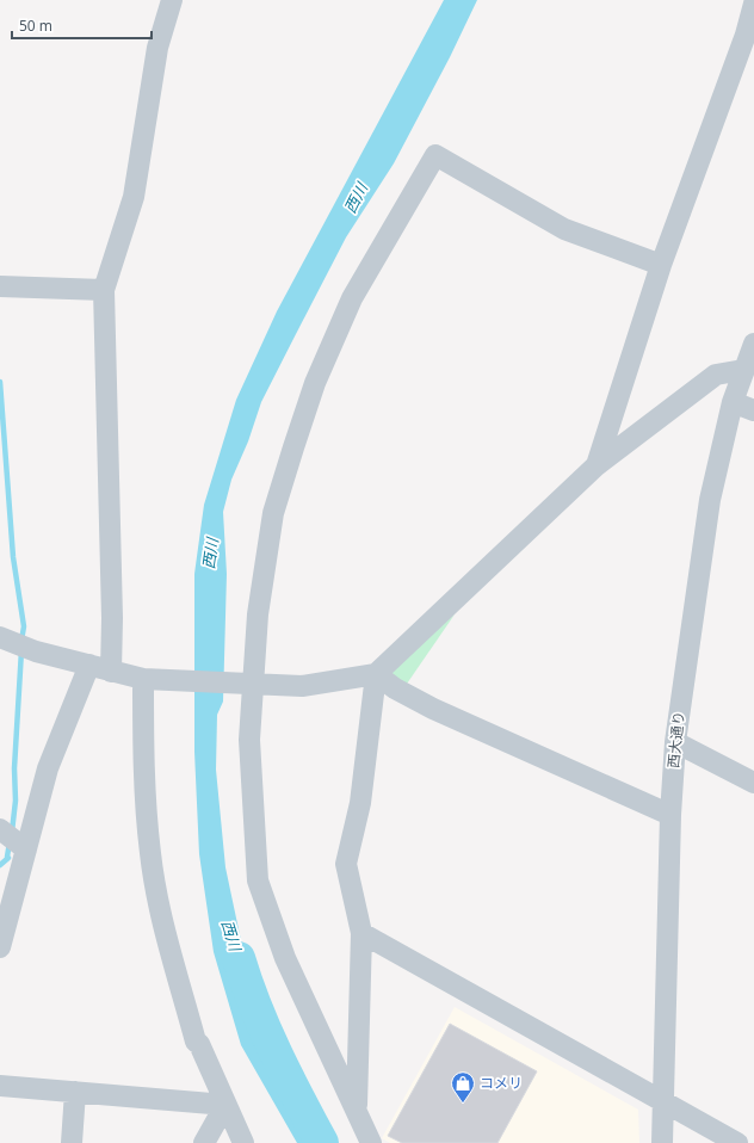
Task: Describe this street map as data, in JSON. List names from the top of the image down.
{
  "streets": {
    "street": ["西大通り"]
  },
  "water": ["西川"],
  "places": {
    "shop": ["コメリ"]
  },
  "scale_bar": "50 m"
}
